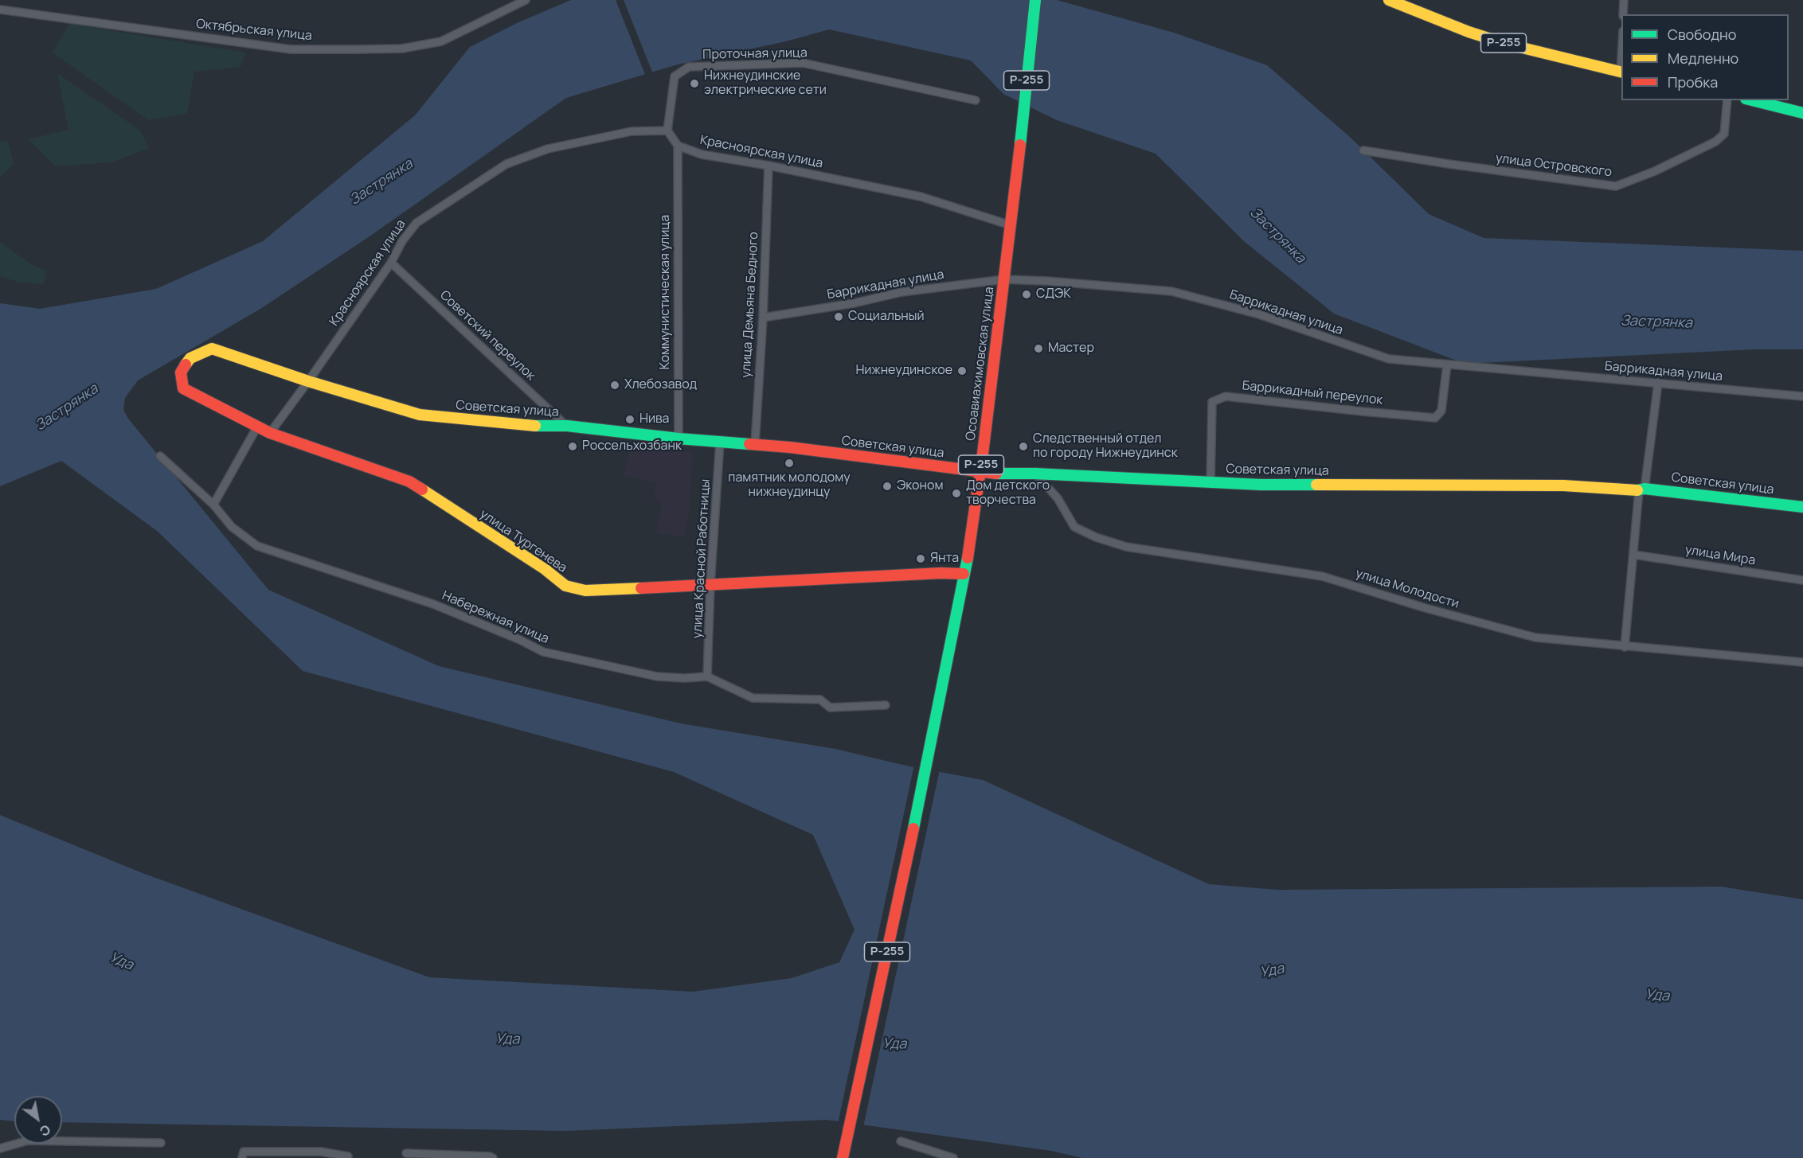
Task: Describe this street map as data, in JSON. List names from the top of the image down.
{
  "streets": {
    "main road": [
      "Р-255",
      "Осоавиахимовская улица",
      "Советская улица",
      "улица Тургенева"
    ],
    "street": [
      "Октябрьская улица",
      "Проточная улица",
      "Красноярская улица",
      "улица Островского",
      "Баррикадная улица",
      "Коммунистическая улица",
      "улица Демьяна Бедного",
      "Советский переулок",
      "Баррикадный переулок",
      "улица Мира",
      "улица Красной Работницы",
      "улица Молодости",
      "Набережная улица"
    ]
  },
  "crossings": [
    ["Проточная улица", "Красноярская улица"],
    ["Красноярская улица", "Коммунистическая улица"],
    ["Красноярская улица", "улица Демьяна Бедного"],
    ["Красноярская улица", "Советский переулок"],
    ["Красноярская улица", "Осоавиахимовская улица"],
    ["Красноярская улица", "Советская улица"],
    ["Красноярская улица", "улица Тургенева"],
    ["Баррикадная улица", "улица Демьяна Бедного"],
    ["Баррикадная улица", "Осоавиахимовская улица"],
    ["Баррикадная улица", "Баррикадный переулок"],
    ["Коммунистическая улица", "Советская улица"],
    ["улица Демьяна Бедного", "Советская улица"],
    ["Советский переулок", "Советская улица"],
    ["Осоавиахимовская улица", "Советская улица"],
    ["Осоавиахимовская улица", "улица Тургенева"],
    ["Баррикадный переулок", "Советская улица"],
    ["Советская улица", "улица Тургенева"],
    ["Советская улица", "улица Красной Работницы"],
    ["Советская улица", "улица Молодости"],
    ["улица Тургенева", "улица Красной Работницы"],
    ["улица Красной Работницы", "Набережная улица"]
  ],
  "water": ["Застрянка", "Уда"],
  "places": [
    "Нижнеудинские электрические сети",
    "СДЭК",
    "Социальный",
    "Мастер",
    "Нижнеудинское",
    "Хлебозавод",
    "Нива",
    "Россельхозбанк",
    "Следственный отдел по городу Нижнеудинск",
    "памятник молодому нижнеудинцу",
    "Эконом",
    "Дом детского творчества",
    "Янта"
  ],
  "legend": ["Свободно", "Медленно", "Пробка"],
  "north": "bottom right"
}
